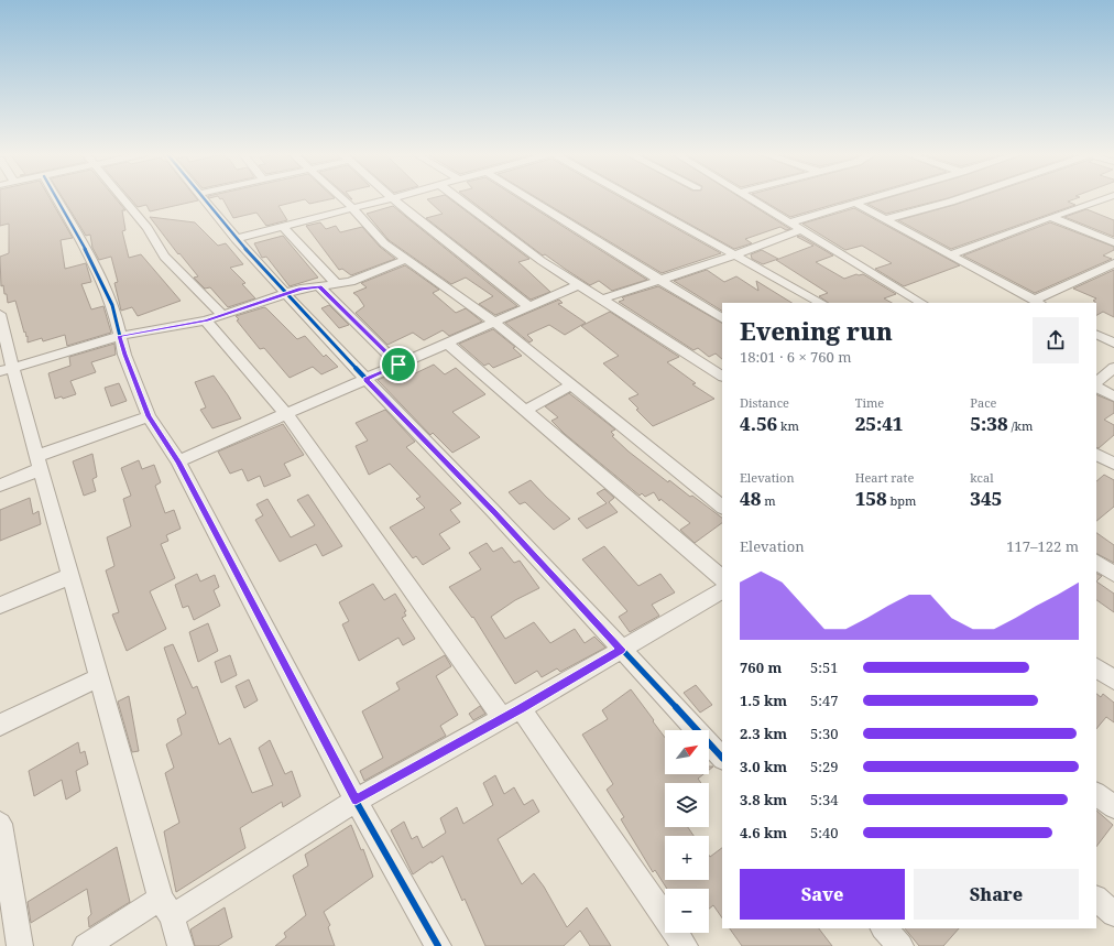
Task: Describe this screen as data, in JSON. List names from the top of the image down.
{
  "north": "top right",
  "page": {
    "heading": ["Evening run", "18:01 · 6 × 760 m"],
    "stats": [
      ["Distance", "4.56 km"],
      ["Time", "25:41"],
      ["Pace", "5:38 /km"],
      ["Elevation", "48 m"],
      ["Heart rate", "158 bpm"],
      ["kcal", "345"]
    ],
    "chart": ["Elevation", "117–122 m"],
    "list": [
      {
        "name": "760 m",
        "note": "5:51"
      },
      {
        "name": "1.5 km",
        "note": "5:47"
      },
      {
        "name": "2.3 km",
        "note": "5:30"
      },
      {
        "name": "3.0 km",
        "note": "5:29"
      },
      {
        "name": "3.8 km",
        "note": "5:34"
      },
      {
        "name": "4.6 km",
        "note": "5:40"
      }
    ],
    "map_buttons": ["+", "−"],
    "buttons": ["Save", "Share"]
  }
}
